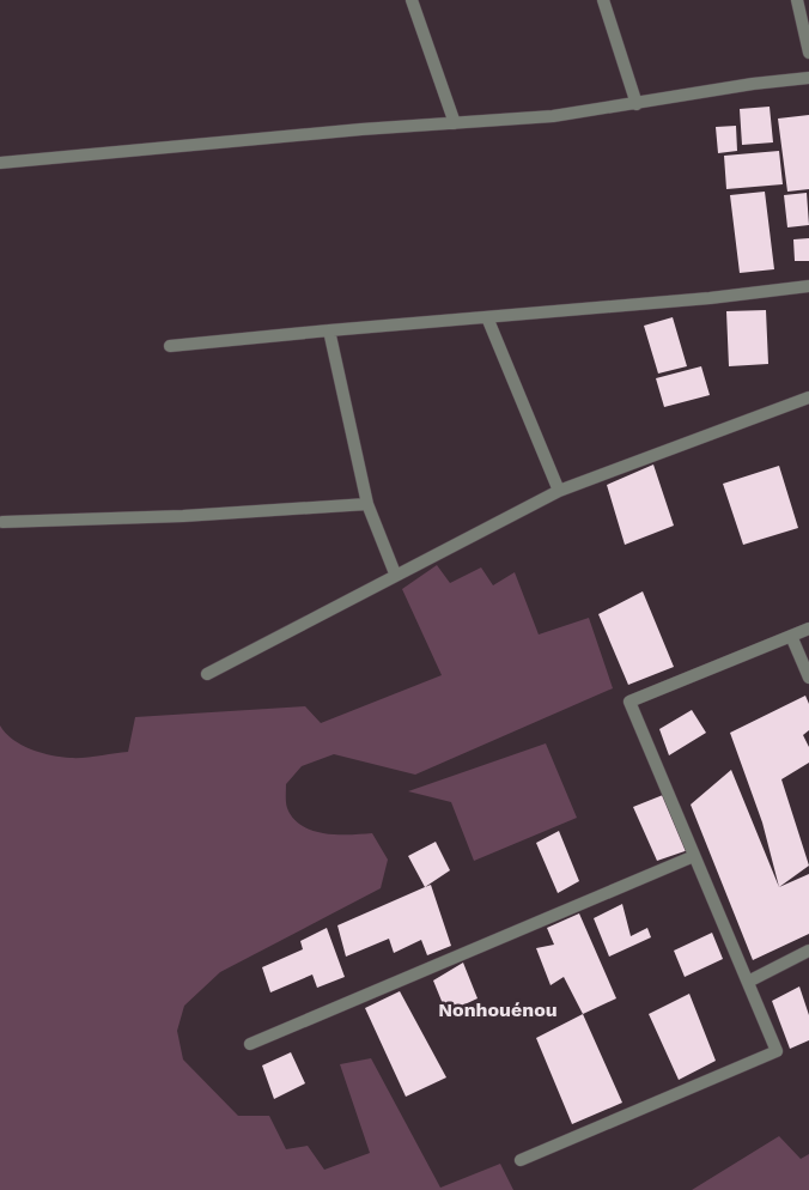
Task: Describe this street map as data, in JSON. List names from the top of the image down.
{
  "districts": ["Nonhouénou"]
}
